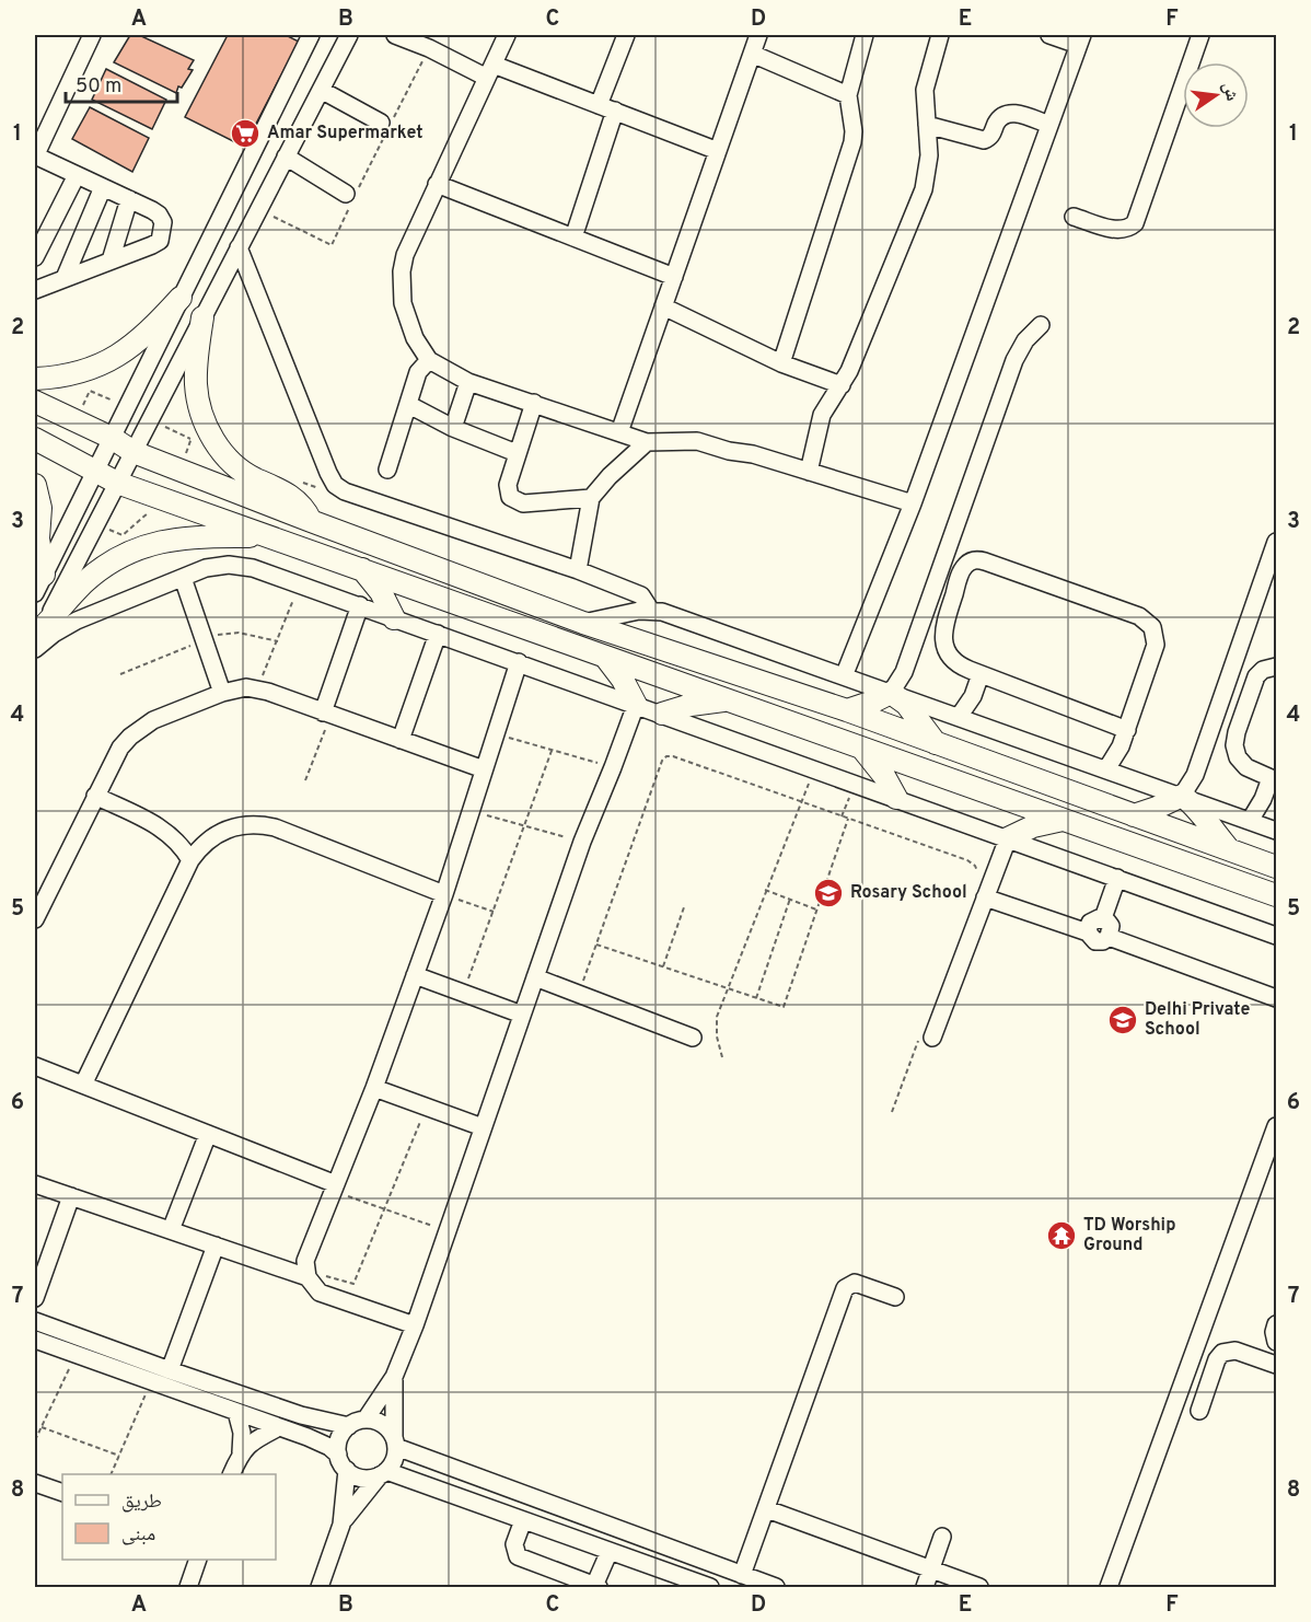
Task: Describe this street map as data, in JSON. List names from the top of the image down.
{
  "places": {
    "supermarket": ["Amar Supermarket"],
    "school or university": ["Rosary School", "Delhi Private School"],
    "temple": ["TD Worship Ground"]
  },
  "legend": ["طريق", "مبنى"],
  "scale_bar": "50 m",
  "north": "right",
  "grid": {
    "columns": [
      "A",
      "B",
      "C",
      "D",
      "E",
      "F"
    ],
    "rows": [
      "1",
      "2",
      "3",
      "4",
      "5",
      "6",
      "7",
      "8"
    ]
  }
}
